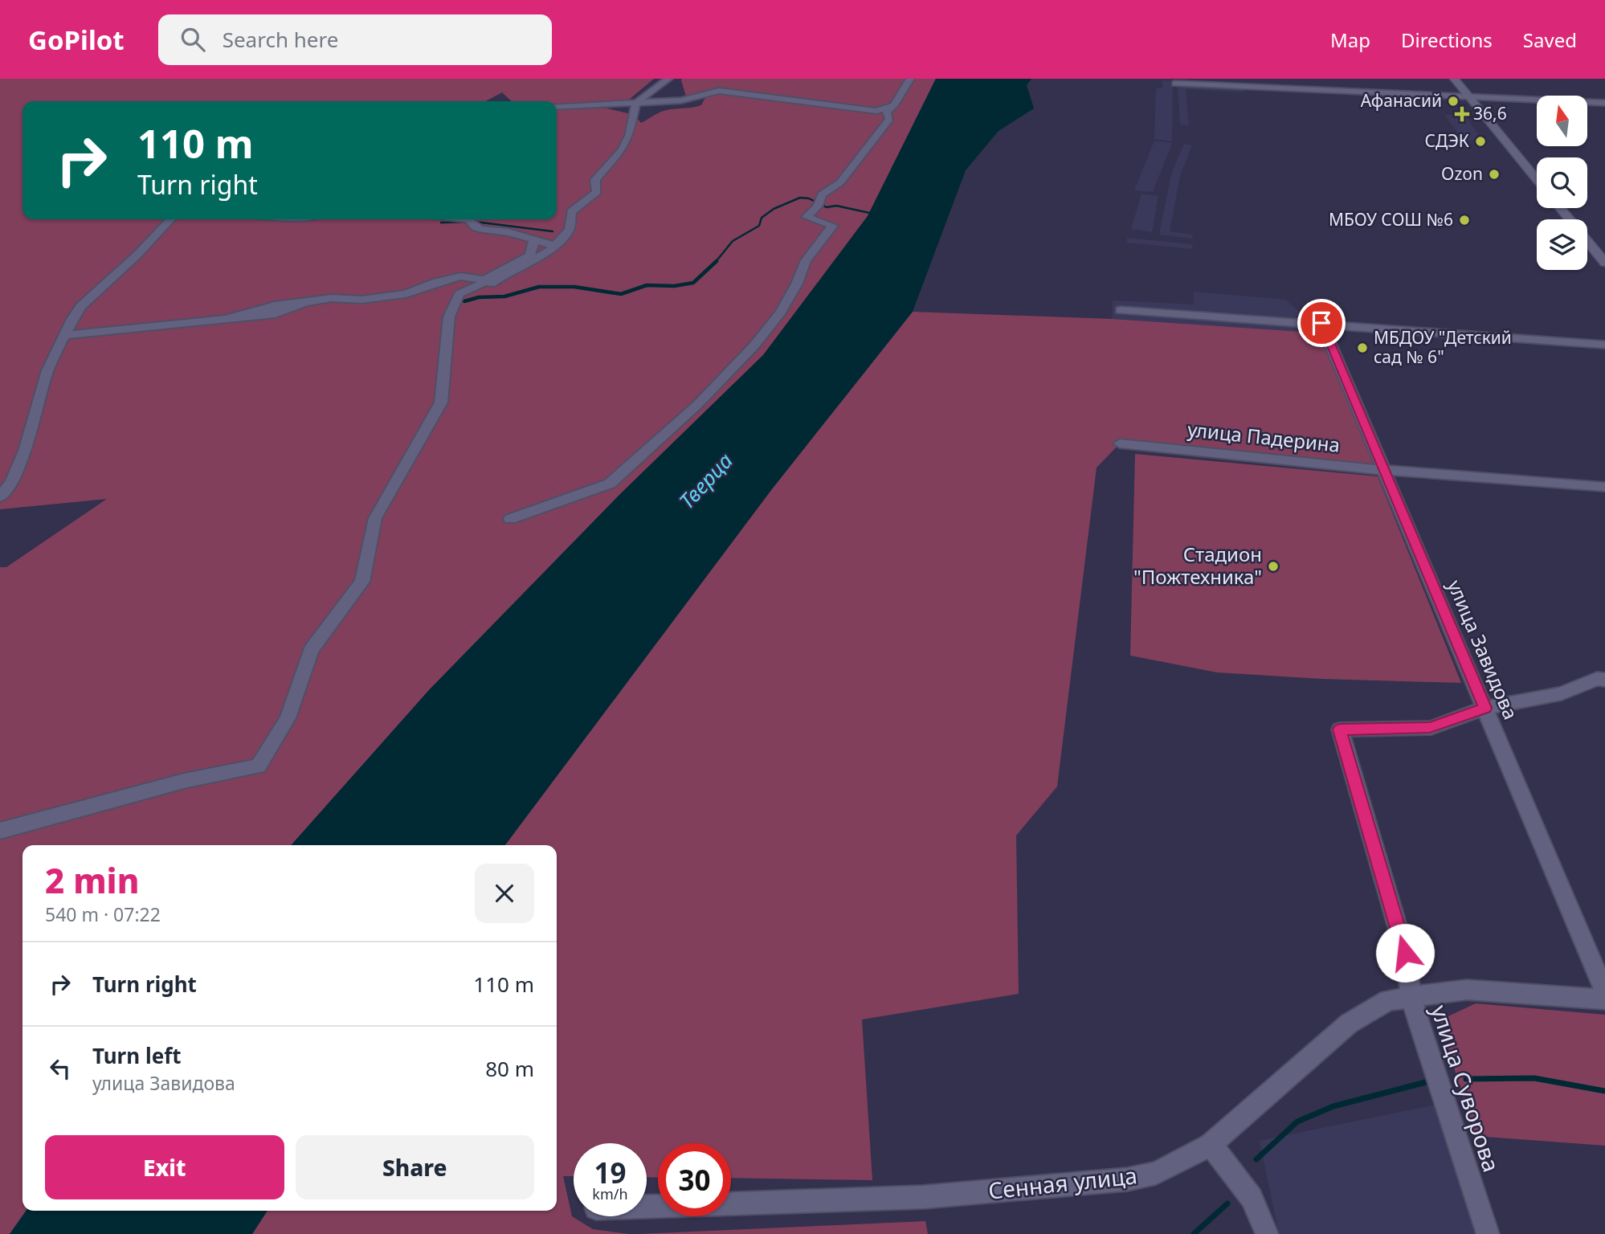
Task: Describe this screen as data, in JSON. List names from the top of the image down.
{
  "streets": {
    "street": [
      "улица Падерина",
      "улица Завидова",
      "улица Суворова",
      "Сенная улица"
    ]
  },
  "crossings": [
    ["улица Падерина", "улица Завидова"],
    ["улица Завидова", "улица Суворова"],
    ["улица Суворова", "Сенная улица"]
  ],
  "water": ["Тверца"],
  "places": {
    "other": [
      "Афанасий",
      "СДЭК",
      "Ozon",
      "МБОУ СОШ №6",
      "МБДОУ \"Детский сад № 6\"",
      "Стадион \"Пожтехника\""
    ],
    "health": ["36,6"]
  },
  "north": "top",
  "page": {
    "header": "GoPilot",
    "search": "Search here",
    "nav": ["Map", "Directions", "Saved"],
    "turn": ["110 m", "Turn right"],
    "heading": ["2 min", "540 m · 07:22"],
    "list": [
      {
        "name": "Turn right",
        "value": "110 m"
      },
      {
        "name": "Turn left",
        "note": "улица Завидова",
        "value": "80 m"
      }
    ],
    "buttons": ["Exit", "Share"],
    "speed": "19 km/h",
    "limit": "30"
  }
}
